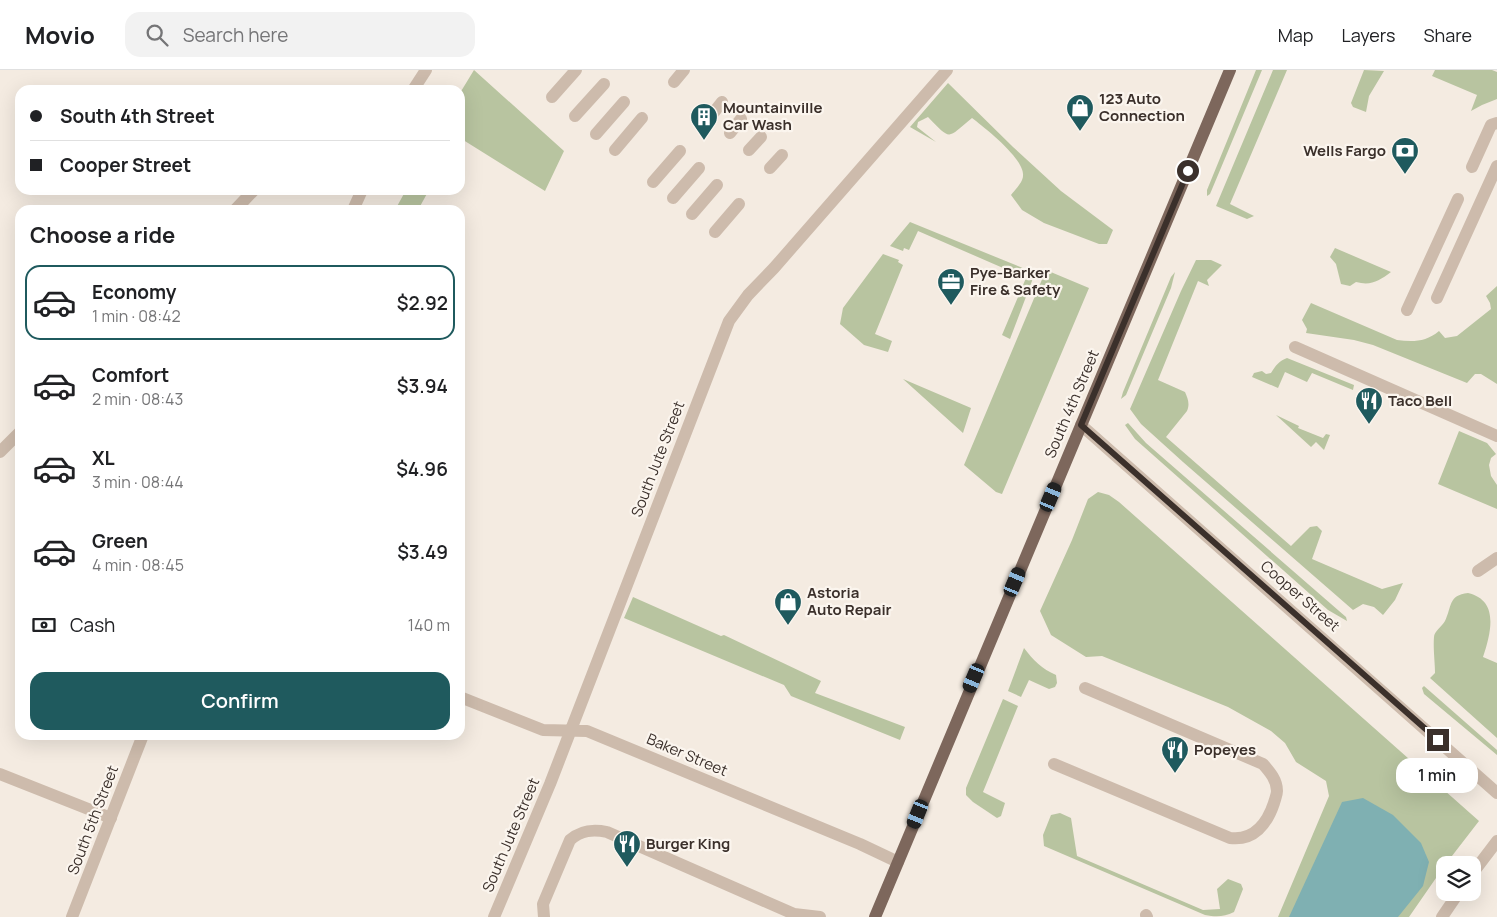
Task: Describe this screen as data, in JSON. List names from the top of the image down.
{
  "streets": {
    "main road": ["South 4th Street"],
    "street": [
      "South Jute Street",
      "Cooper Street",
      "Baker Street",
      "South 5th Street"
    ]
  },
  "crossings": [
    ["South 4th Street", "Cooper Street"],
    ["South 4th Street", "Baker Street"],
    ["South Jute Street", "Baker Street"]
  ],
  "places": {
    "shop": ["123 Auto Connection", "Astoria Auto Repair"],
    "building": ["Mountainville Car Wash"],
    "bank": ["Wells Fargo"],
    "office": ["Pye-Barker Fire & Safety"],
    "restaurant": ["Taco Bell", "Popeyes", "Burger King"]
  },
  "page": {
    "header": "Movio",
    "search": "Search here",
    "nav": ["Map", "Layers", "Share"],
    "banner": ["South 4th Street", "Cooper Street"],
    "heading": "Choose a ride",
    "list": [
      {
        "name": "Economy",
        "note": "1 min · 08:42",
        "value": "$2.92"
      },
      {
        "name": "Comfort",
        "note": "2 min · 08:43",
        "value": "$3.94"
      },
      {
        "name": "XL",
        "note": "3 min · 08:44",
        "value": "$4.96"
      },
      {
        "name": "Green",
        "note": "4 min · 08:45",
        "value": "$3.49"
      }
    ],
    "pay": ["Cash", "140 m"],
    "buttons": "Confirm",
    "bubble": "1 min"
  }
}
